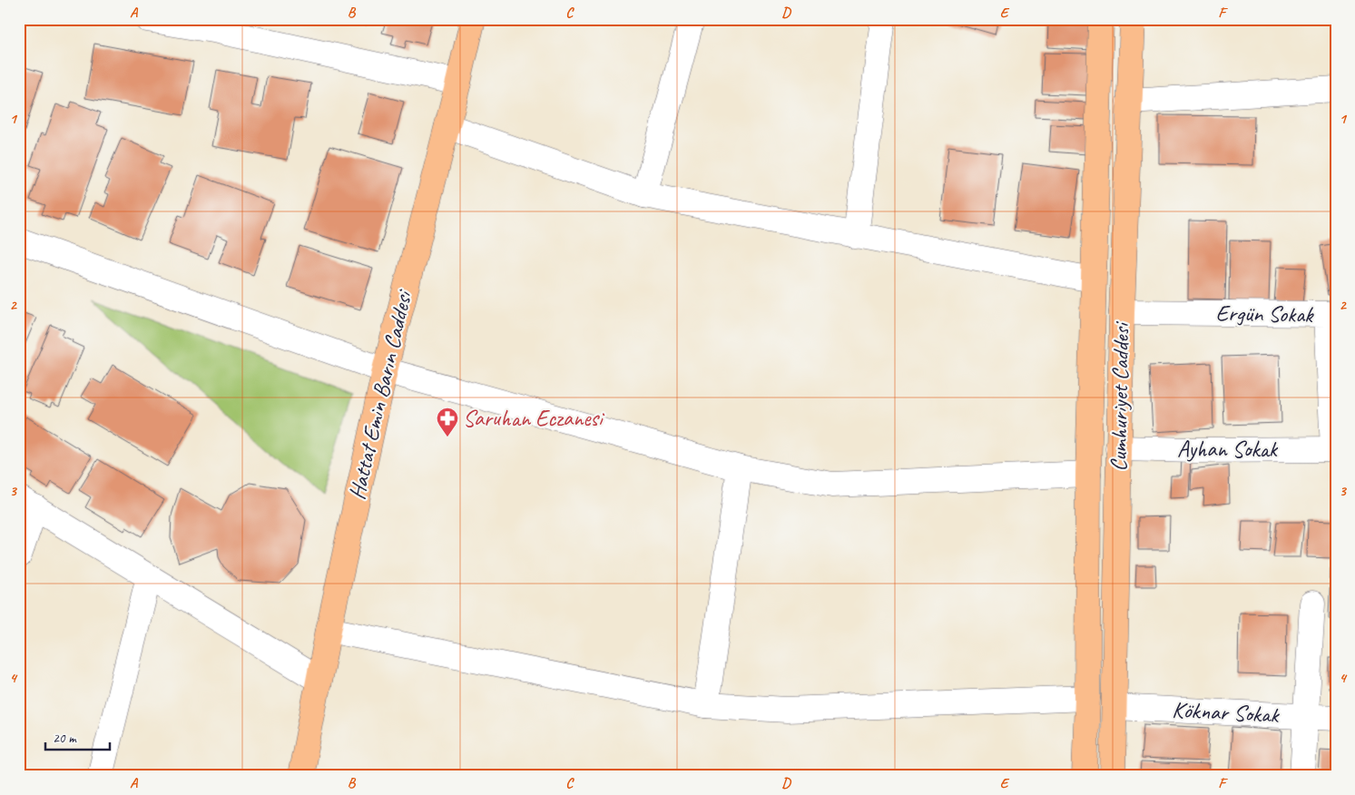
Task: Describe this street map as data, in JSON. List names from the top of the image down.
{
  "streets": {
    "main road": ["Hattat Emin Barın Caddesi", "Cumhuriyet Caddesi"],
    "street": ["Ergün Sokak", "Ayhan Sokak", "Köknar Sokak"]
  },
  "crossings": [
    ["Ergün Sokak", "Cumhuriyet Caddesi"],
    ["Ergün Sokak", "Ayhan Sokak"],
    ["Cumhuriyet Caddesi", "Ayhan Sokak"],
    ["Cumhuriyet Caddesi", "Köknar Sokak"]
  ],
  "places": {
    "pharmacy": ["Saruhan Eczanesi"]
  },
  "scale_bar": "20 m",
  "grid": {
    "columns": [
      "A",
      "B",
      "C",
      "D",
      "E",
      "F"
    ],
    "rows": [
      "1",
      "2",
      "3",
      "4"
    ]
  }
}
